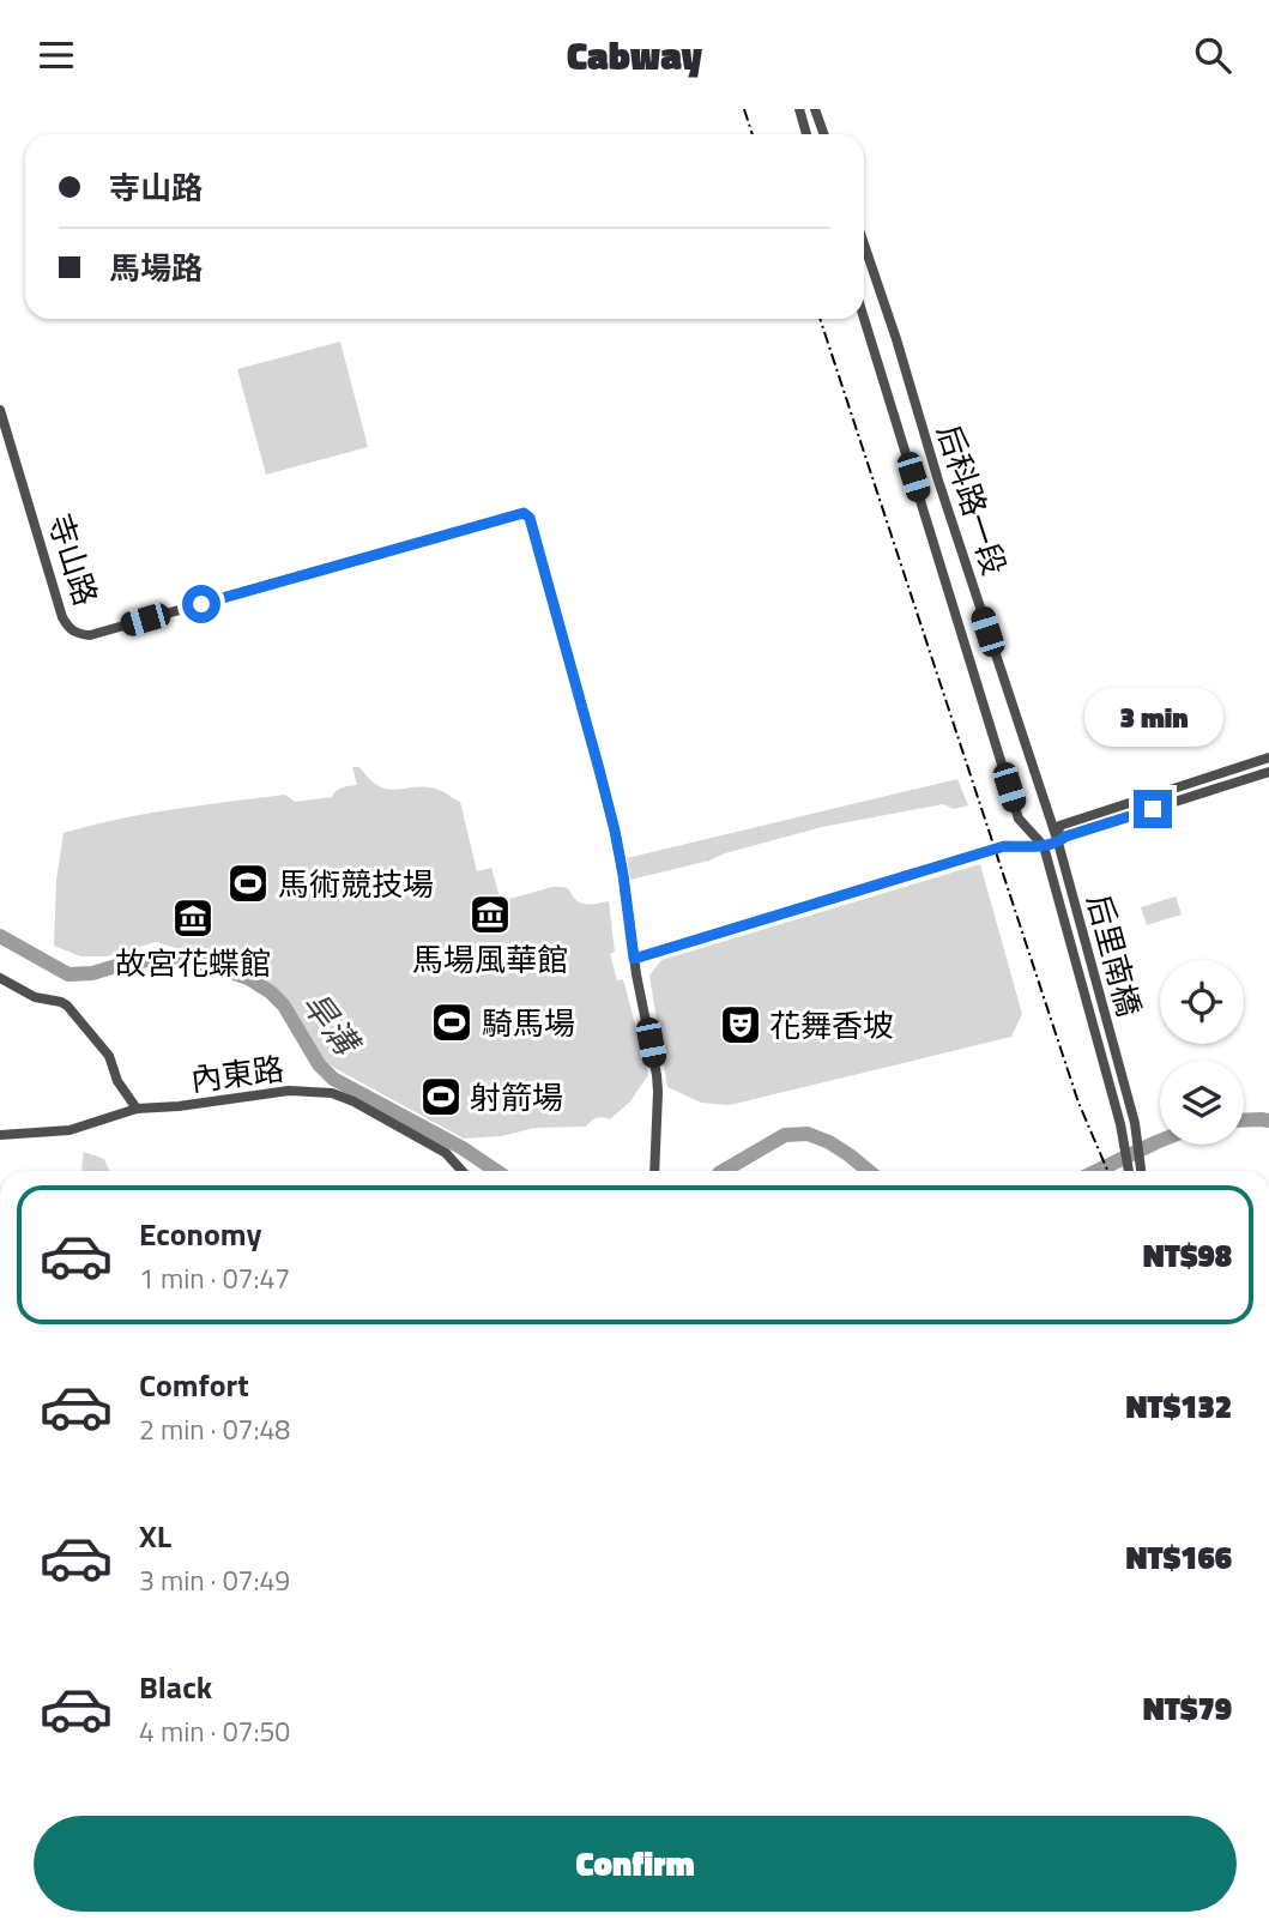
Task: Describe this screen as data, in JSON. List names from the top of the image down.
{
  "streets": {
    "street": [
      "后科路一段",
      "寺山路",
      "后里南橋",
      "內東路"
    ]
  },
  "crossings": [
    ["后科路一段", "后里南橋"]
  ],
  "water": ["旱溝"],
  "places": {
    "sports": ["馬術競技場", "騎馬場", "射箭場"],
    "museum": ["馬場風華館", "故宮花蝶館"],
    "theatre": ["花舞香坡"]
  },
  "page": {
    "header": "Cabway",
    "banner": ["寺山路", "馬場路"],
    "bubble": "3 min",
    "list": [
      {
        "name": "Economy",
        "note": "1 min · 07:47",
        "value": "NT$98"
      },
      {
        "name": "Comfort",
        "note": "2 min · 07:48",
        "value": "NT$132"
      },
      {
        "name": "XL",
        "note": "3 min · 07:49",
        "value": "NT$166"
      },
      {
        "name": "Black",
        "note": "4 min · 07:50",
        "value": "NT$79"
      }
    ],
    "buttons": "Confirm"
  }
}
